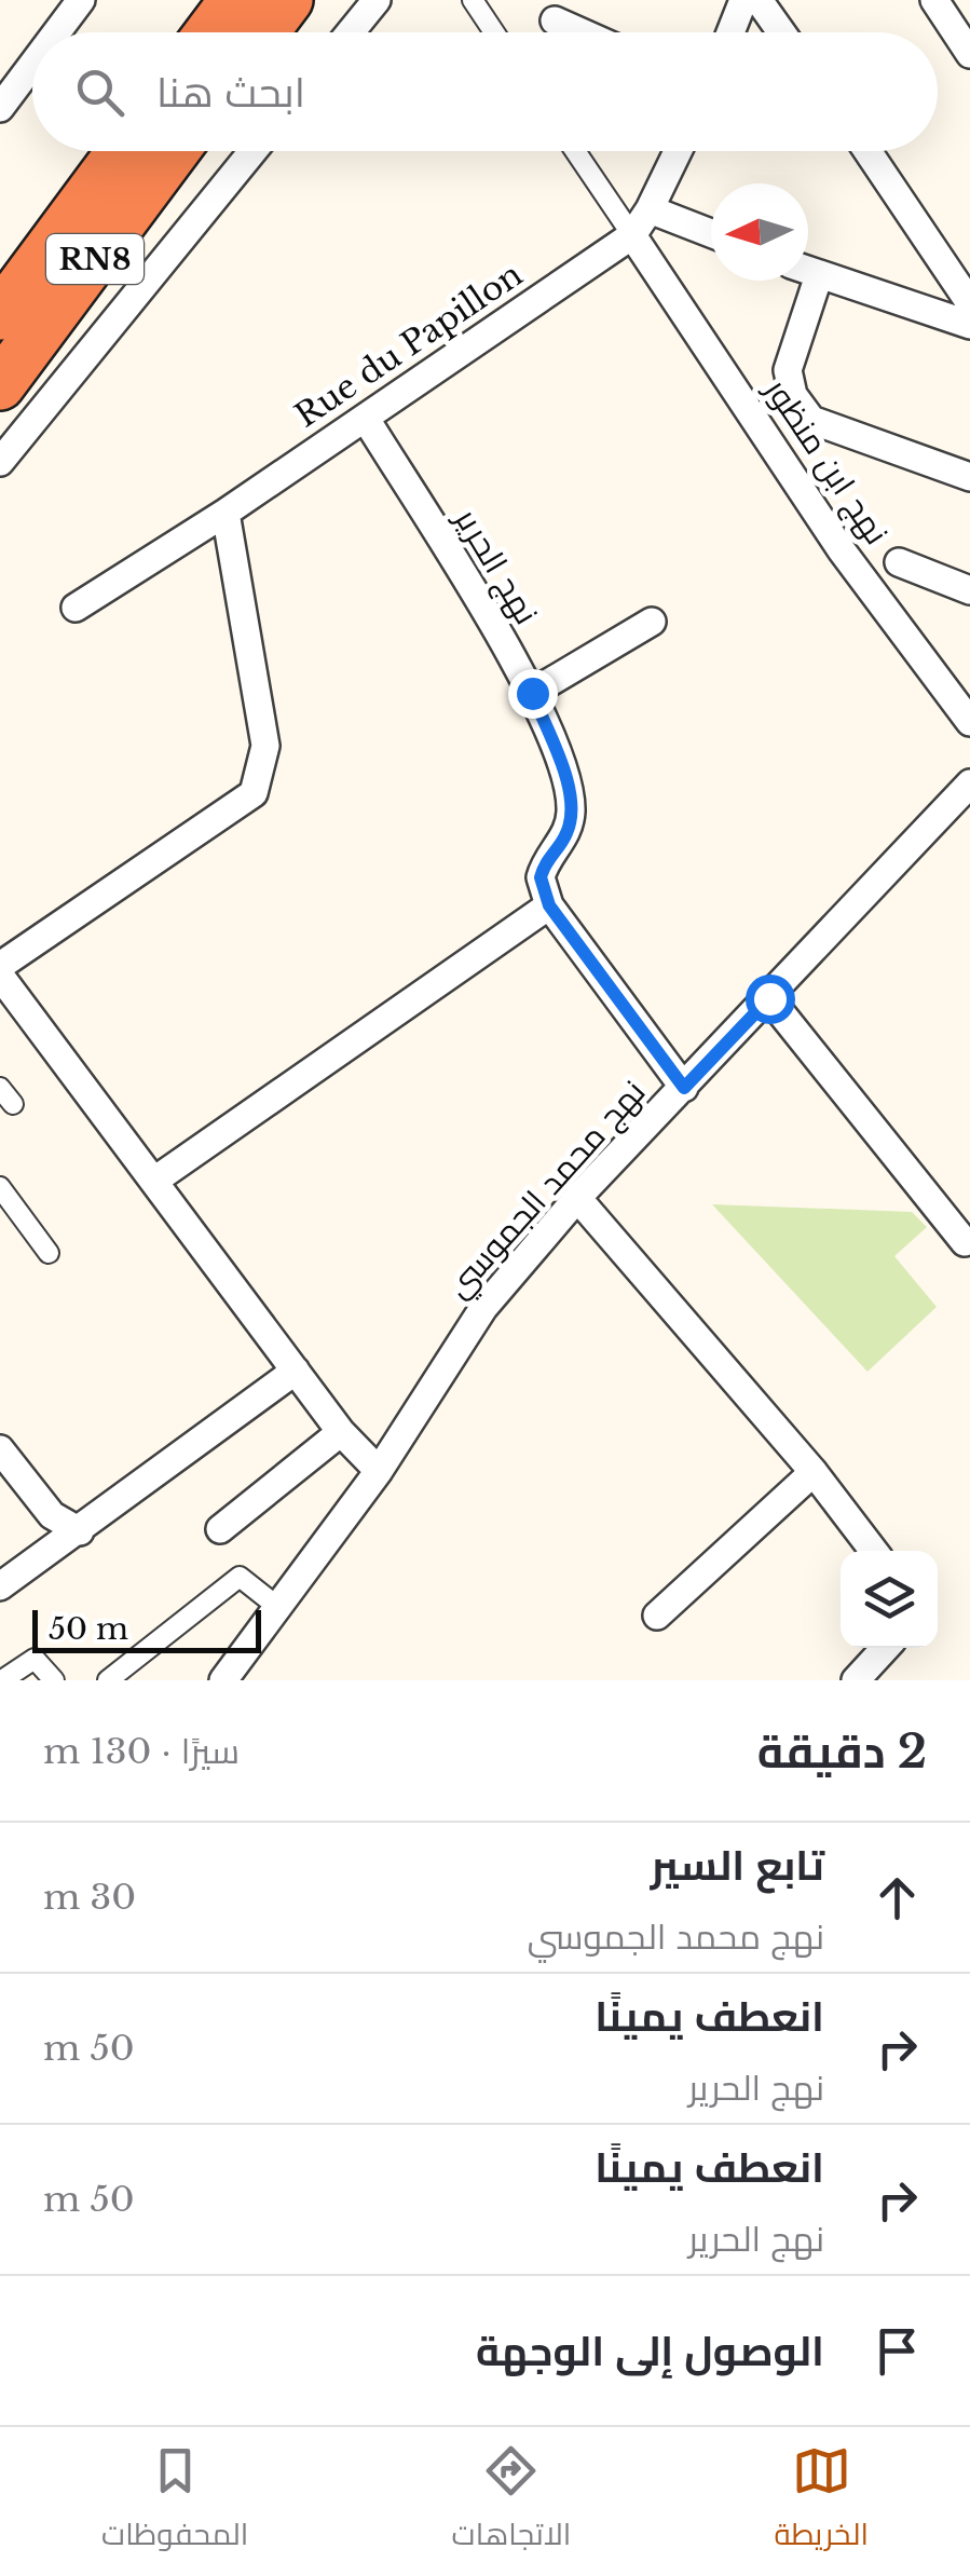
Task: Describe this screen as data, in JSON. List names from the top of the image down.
{
  "streets": {
    "highway": ["RN8"],
    "street": [
      "Rue du Papillon",
      "نهج ابن منظور",
      "نهج الحرير",
      "نهج محمد الجموسي"
    ]
  },
  "crossings": [
    ["Rue du Papillon", "نهج ابن منظور"],
    ["Rue du Papillon", "نهج الحرير"]
  ],
  "scale_bar": "50 m",
  "north": "left",
  "page": {
    "search": "ابحث هنا",
    "scale": "50 m",
    "heading": ["2 دقيقة", "سيرًا · 130 m"],
    "list": [
      ["تابع السير", "نهج محمد الجموسي", "30 m"],
      ["انعطف يمينًا", "نهج الحرير", "50 m"],
      ["انعطف يمينًا", "نهج الحرير", "50 m"],
      "الوصول إلى الوجهة"
    ],
    "nav": ["الخريطة", "الاتجاهات", "المحفوظات"]
  }
}
